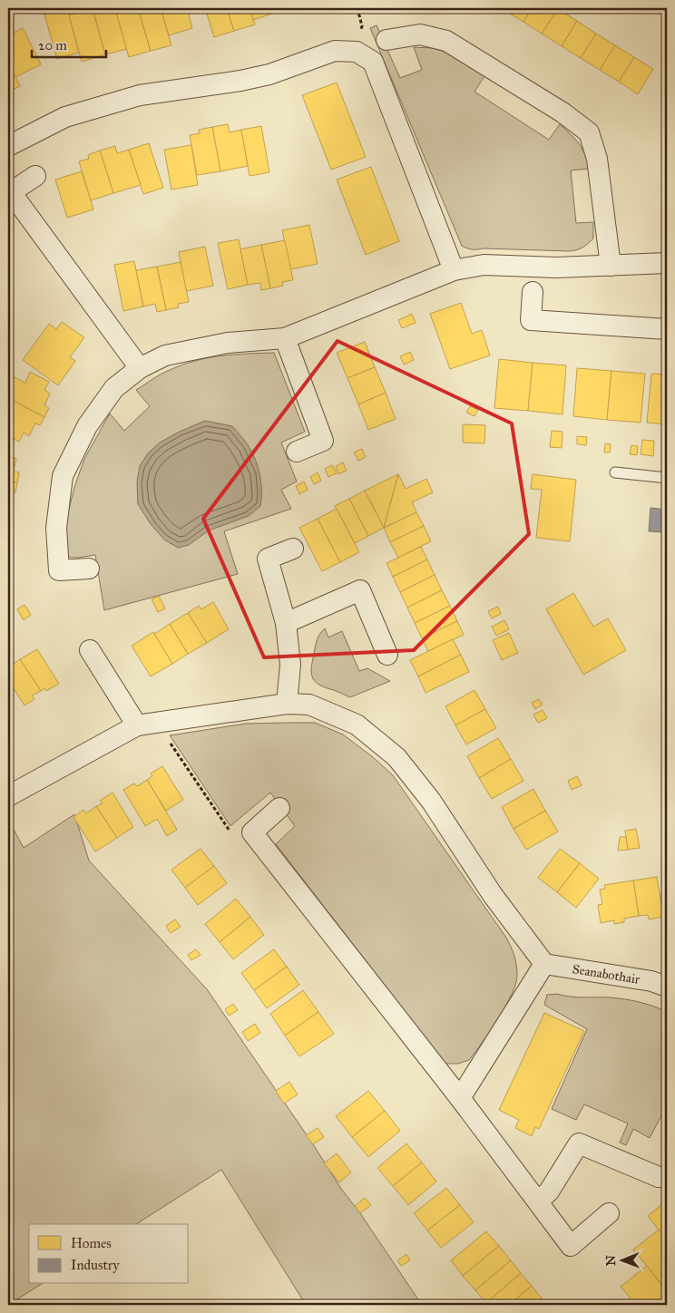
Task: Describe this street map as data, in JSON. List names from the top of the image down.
{
  "streets": {
    "street": ["Seanabothair"]
  },
  "legend": ["Homes", "Industry"],
  "scale_bar": "20 m",
  "north": "left"
}
